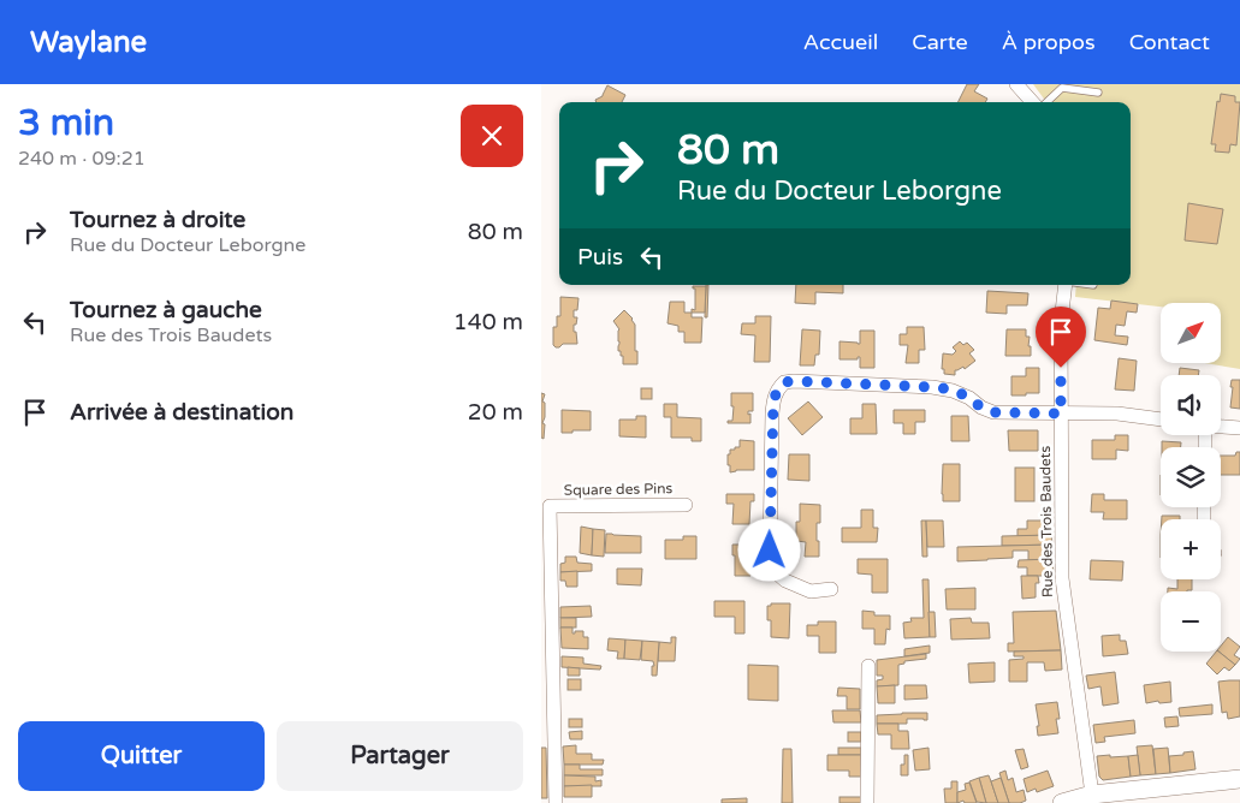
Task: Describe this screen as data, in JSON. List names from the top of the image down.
{
  "streets": {
    "street": ["Square des Pins", "Rue des Trois Baudets"]
  },
  "north": "top right",
  "page": {
    "header": "Waylane",
    "nav": [
      "Accueil",
      "Carte",
      "À propos",
      "Contact"
    ],
    "heading": ["3 min", "240 m · 09:21"],
    "turn": ["80 m", "Rue du Docteur Leborgne"],
    "list": [
      {
        "name": "Tournez à droite",
        "note": "Rue du Docteur Leborgne",
        "value": "80 m"
      },
      {
        "name": "Tournez à gauche",
        "note": "Rue des Trois Baudets",
        "value": "140 m"
      },
      {
        "name": "Arrivée à destination",
        "value": "20 m"
      }
    ],
    "then": "Puis",
    "map_buttons": ["+", "−"],
    "buttons": ["Quitter", "Partager"]
  }
}
